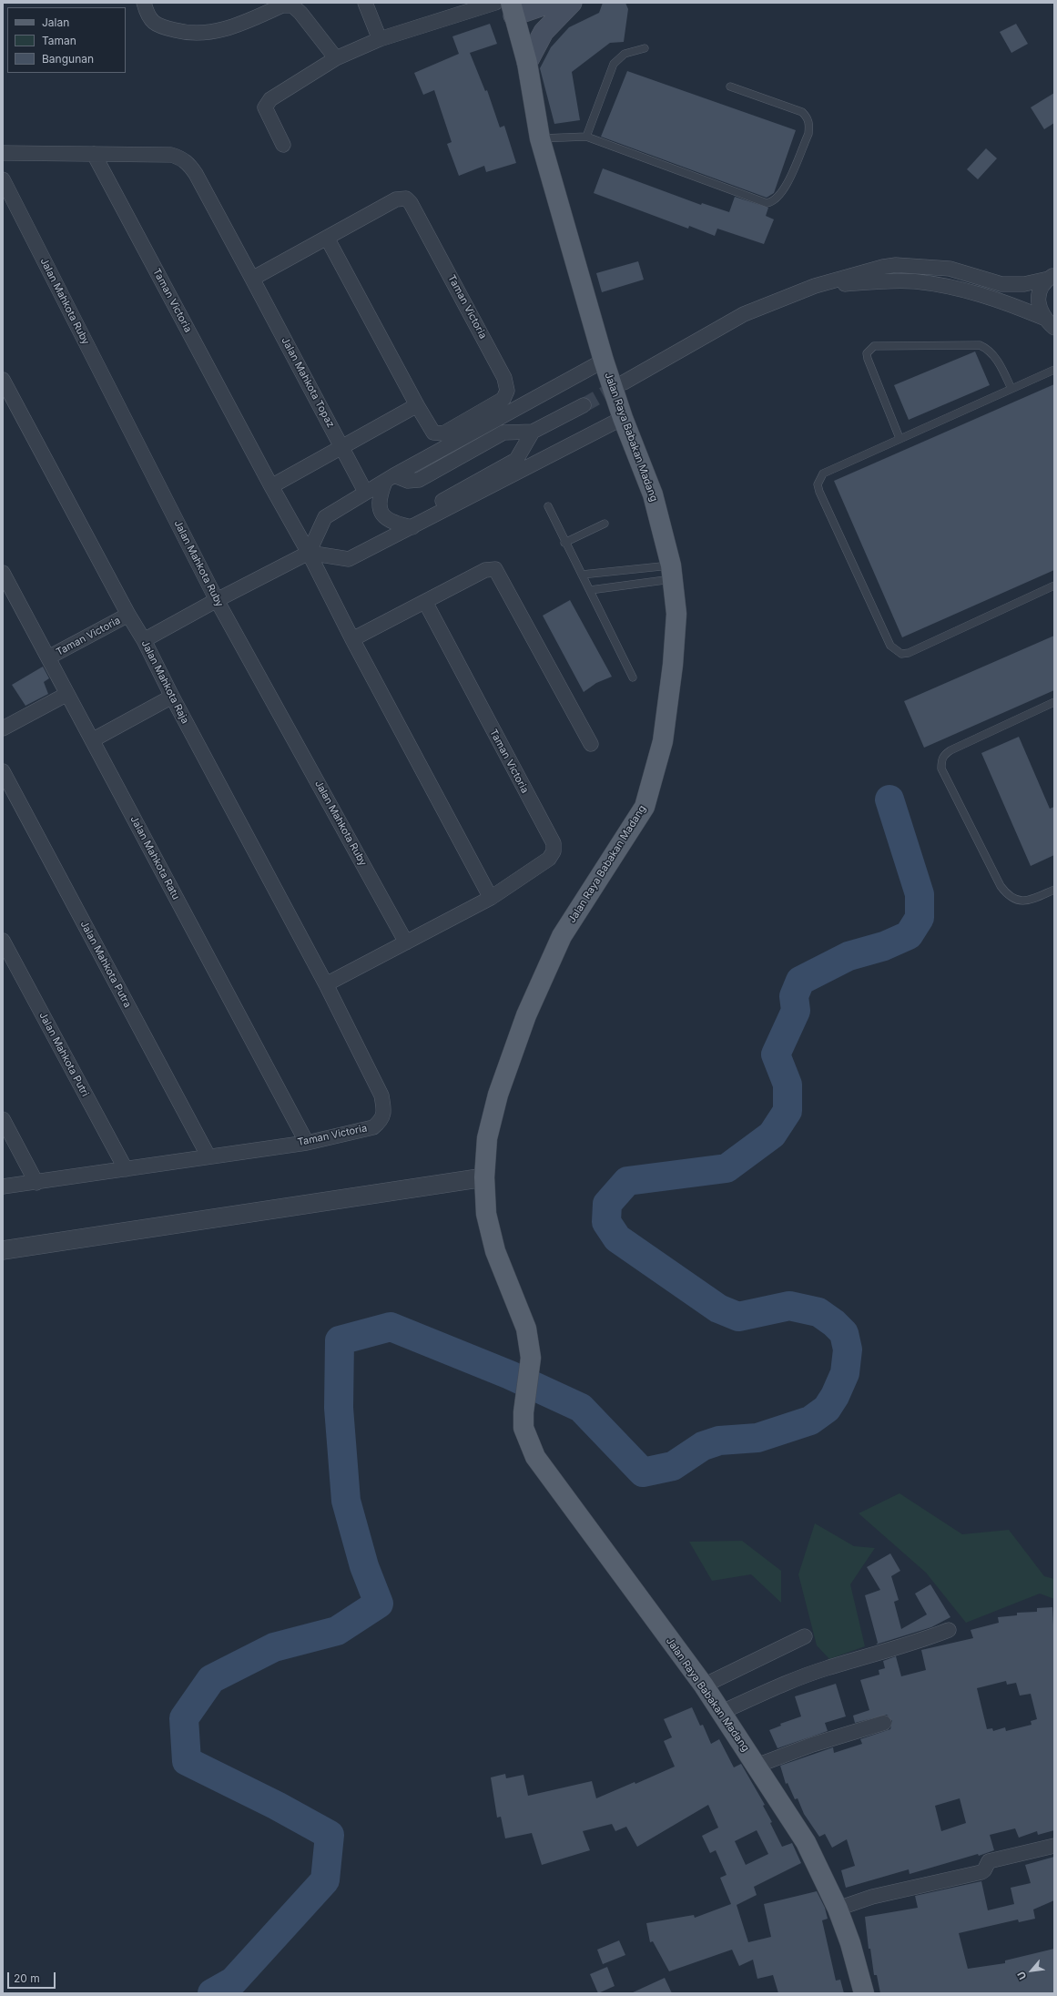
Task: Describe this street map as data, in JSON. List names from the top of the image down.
{
  "streets": {
    "main road": ["Jalan Raya Babakan Madang"],
    "street": [
      "Taman Victoria",
      "Jalan Mahkota Ruby",
      "Jalan Mahkota Topaz",
      "Jalan Mahkota Raja",
      "Jalan Mahkota Ratu",
      "Jalan Mahkota Putra",
      "Jalan Mahkota Putri"
    ]
  },
  "crossings": [
    ["Taman Victoria", "Jalan Mahkota Ruby"],
    ["Taman Victoria", "Jalan Mahkota Topaz"],
    ["Taman Victoria", "Jalan Mahkota Raja"],
    ["Taman Victoria", "Jalan Mahkota Ratu"],
    ["Taman Victoria", "Jalan Mahkota Putra"],
    ["Taman Victoria", "Jalan Mahkota Putri"]
  ],
  "legend": ["Jalan", "Taman", "Bangunan"],
  "scale_bar": "20 m",
  "north": "bottom left"
}
